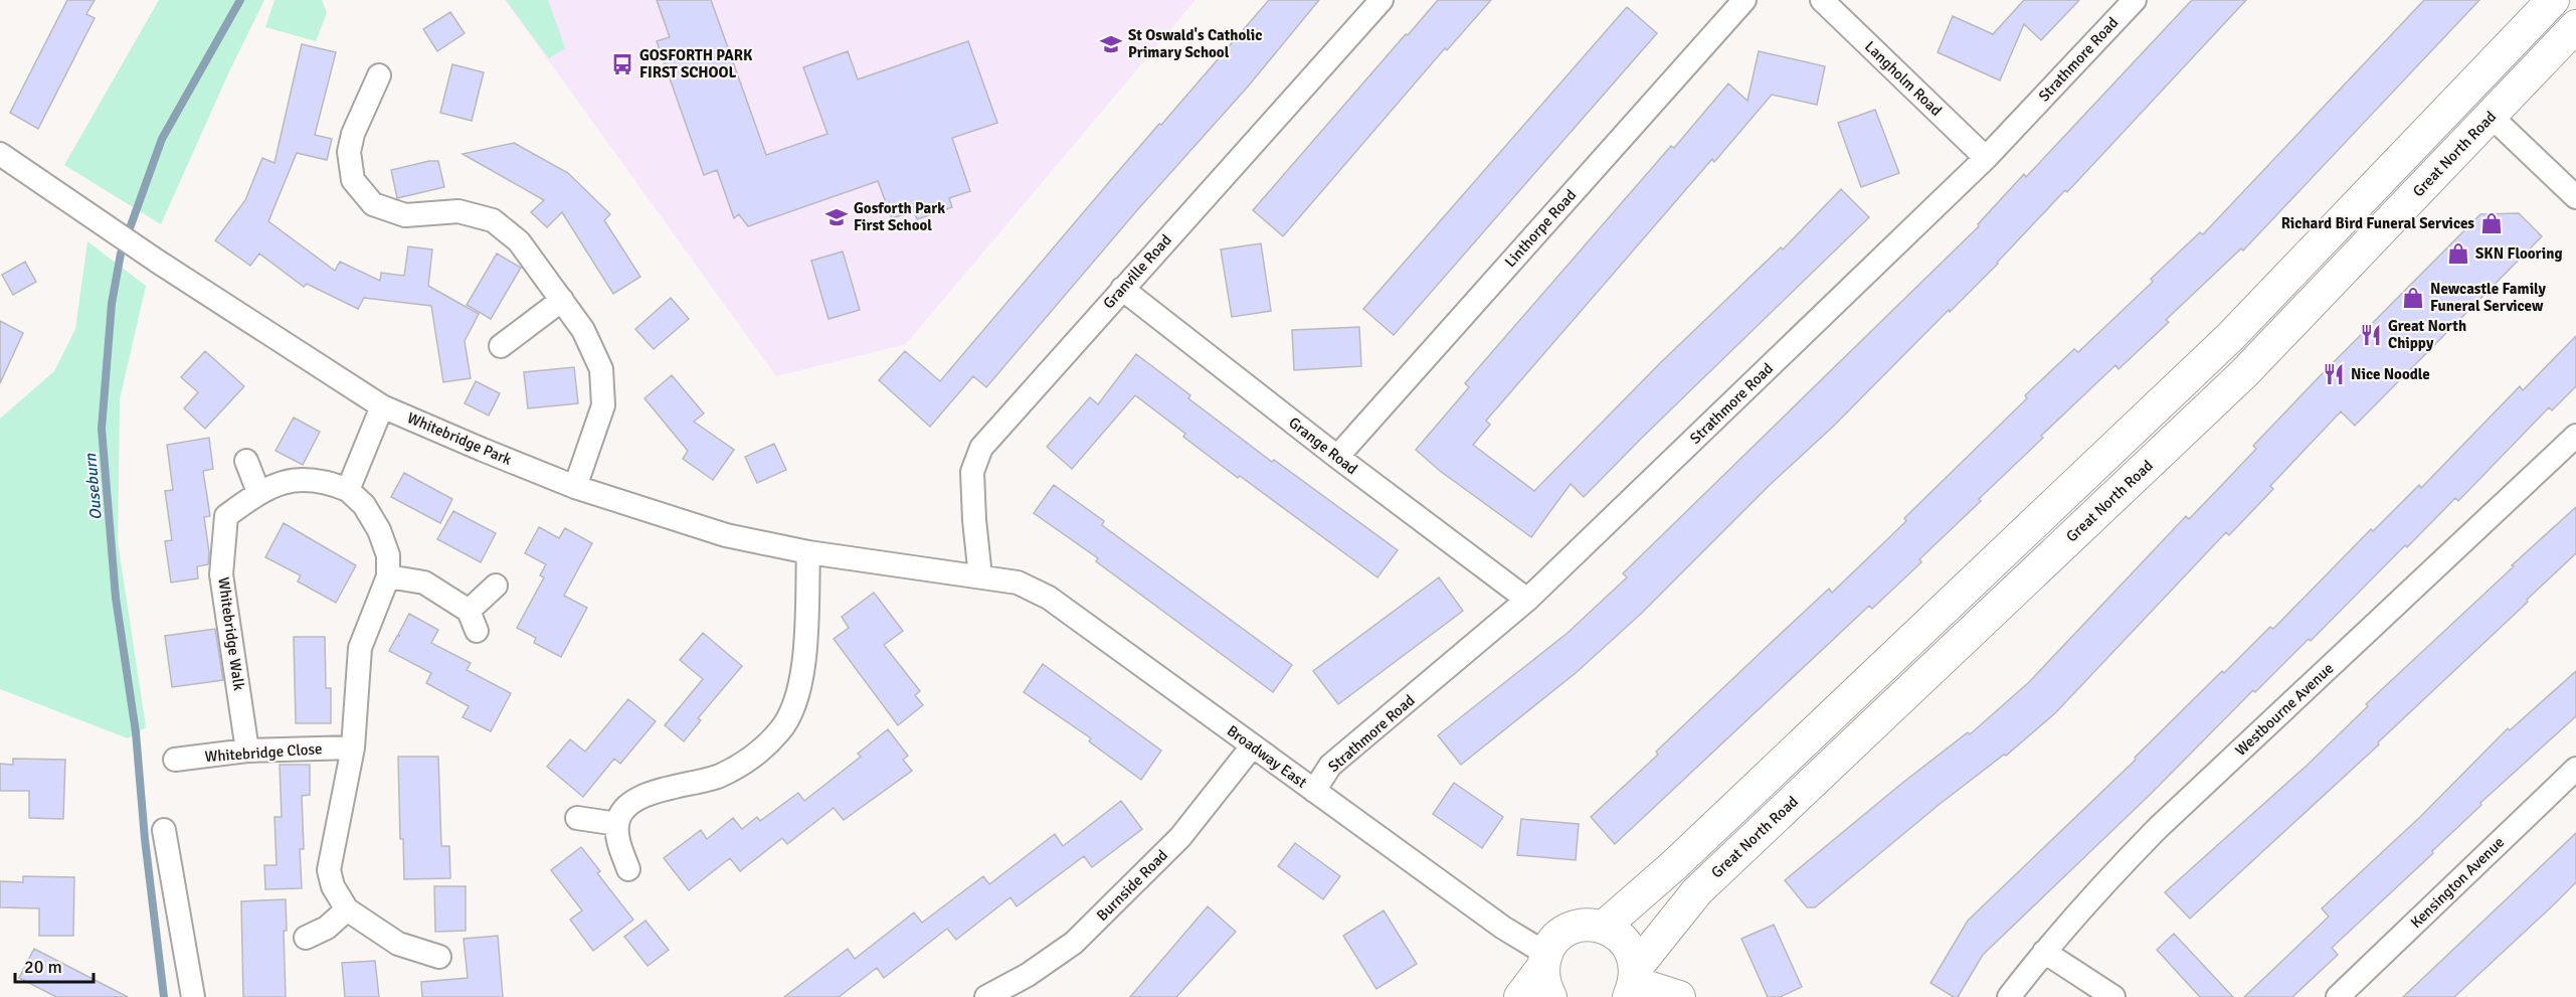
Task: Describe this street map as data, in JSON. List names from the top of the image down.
{
  "streets": {
    "main road": ["Great North Road"],
    "street": [
      "Strathmore Road",
      "Langholm Road",
      "Linthorpe Road",
      "Granville Road",
      "Whitebridge Park",
      "Grange Road",
      "Whitebridge Walk",
      "Westbourne Avenue",
      "Whitebridge Close",
      "Broadway East",
      "Kensington Avenue",
      "Burnside Road"
    ]
  },
  "crossings": [
    ["Strathmore Road", "Langholm Road"],
    ["Strathmore Road", "Grange Road"],
    ["Strathmore Road", "Broadway East"],
    ["Linthorpe Road", "Grange Road"],
    ["Granville Road", "Whitebridge Park"],
    ["Granville Road", "Grange Road"],
    ["Granville Road", "Broadway East"],
    ["Whitebridge Park", "Broadway East"],
    ["Whitebridge Walk", "Whitebridge Close"],
    ["Broadway East", "Burnside Road"]
  ],
  "water": ["Ouseburn"],
  "places": {
    "school or university": ["St Oswald's Catholic Primary School", "Gosforth Park First School"],
    "bus stop": ["GOSFORTH PARK FIRST SCHOOL"],
    "shop": ["Richard Bird Funeral Services", "SKN Flooring", "Newcastle Family Funeral Servicew"],
    "restaurant": ["Great North Chippy", "Nice Noodle"]
  },
  "scale_bar": "20 m"
}
